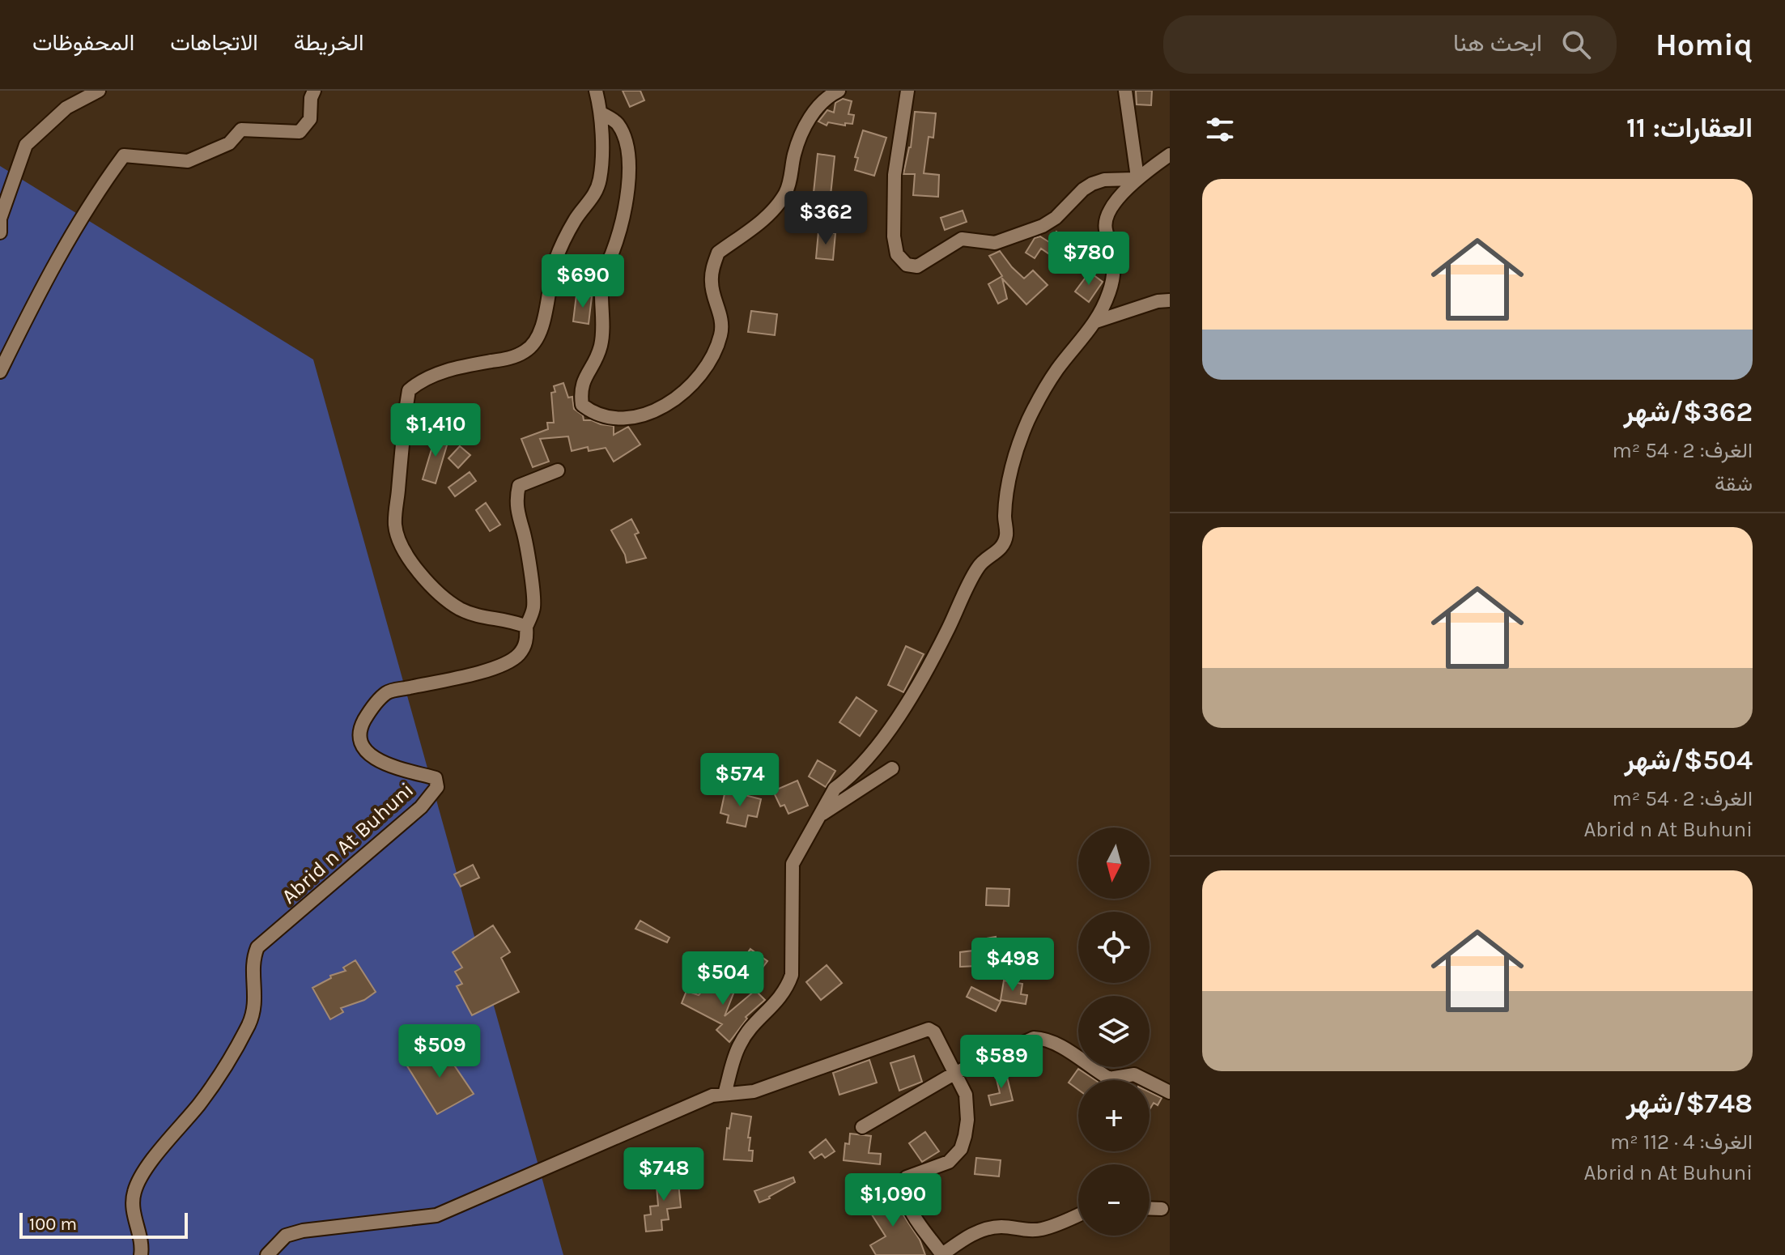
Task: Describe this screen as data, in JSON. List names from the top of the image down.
{
  "streets": {
    "street": ["Abrid n At Buhuni"]
  },
  "scale_bar": "100 m",
  "north": "bottom",
  "page": {
    "header": "Homiq",
    "search": "ابحث هنا",
    "nav": ["الخريطة", "الاتجاهات", "المحفوظات"],
    "heading": "العقارات: 11",
    "list": [
      {
        "name": "$362/شهر",
        "note": "الغرف: 2 · 54 m² · شقة"
      },
      {
        "name": "$504/شهر",
        "note": "الغرف: 2 · 54 m² · Abrid n At Buhuni"
      },
      {
        "name": "$748/شهر",
        "note": "الغرف: 4 · 112 m² · Abrid n At Buhuni"
      }
    ],
    "price": [
      "$362",
      "$780",
      "$690",
      "$1,410",
      "$574",
      "$498",
      "$504",
      "$509",
      "$589",
      "$748",
      "$1,090"
    ],
    "map_buttons": ["+", "−"],
    "scale": "100 m"
  }
}
